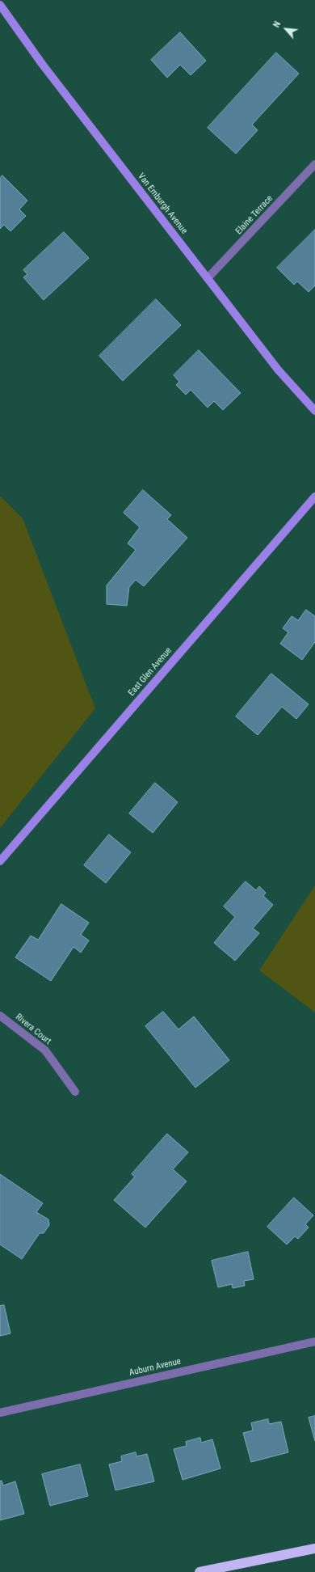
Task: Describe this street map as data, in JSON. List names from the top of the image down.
{
  "streets": {
    "main road": ["Van Emburgh Avenue", "East Glen Avenue"],
    "street": ["Elaine Terrace", "Rivera Court", "Auburn Avenue"]
  },
  "crossings": [
    ["Van Emburgh Avenue", "Elaine Terrace"]
  ],
  "north": "top left"
}
